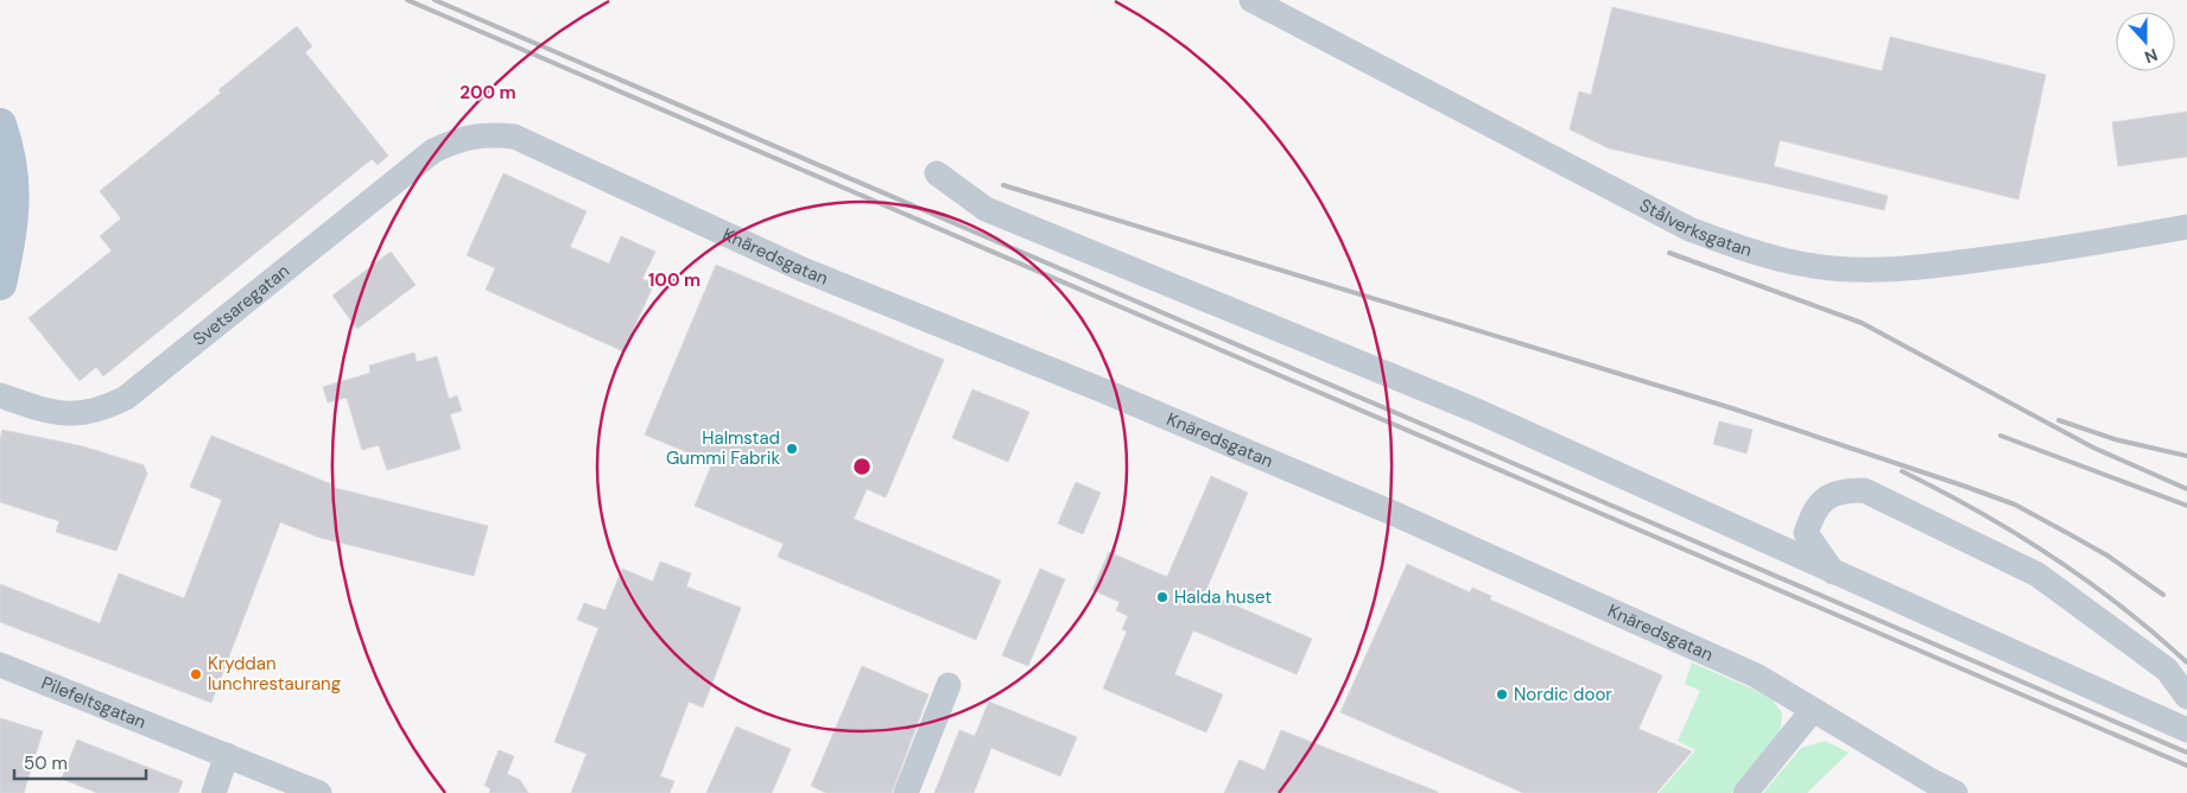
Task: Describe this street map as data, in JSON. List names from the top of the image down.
{
  "streets": {
    "street": [
      "Stålverksgatan",
      "Knäredsgatan",
      "Svetsaregatan",
      "Pilefeltsgatan"
    ]
  },
  "crossings": [
    ["Knäredsgatan", "Svetsaregatan"]
  ],
  "places": [
    "Halmstad Gummi Fabrik",
    "Halda huset",
    "Kryddan lunchrestaurang",
    "Nordic door"
  ],
  "scale_bar": "50 m",
  "north": "bottom",
  "rings": ["200 m", "100 m"]
}
